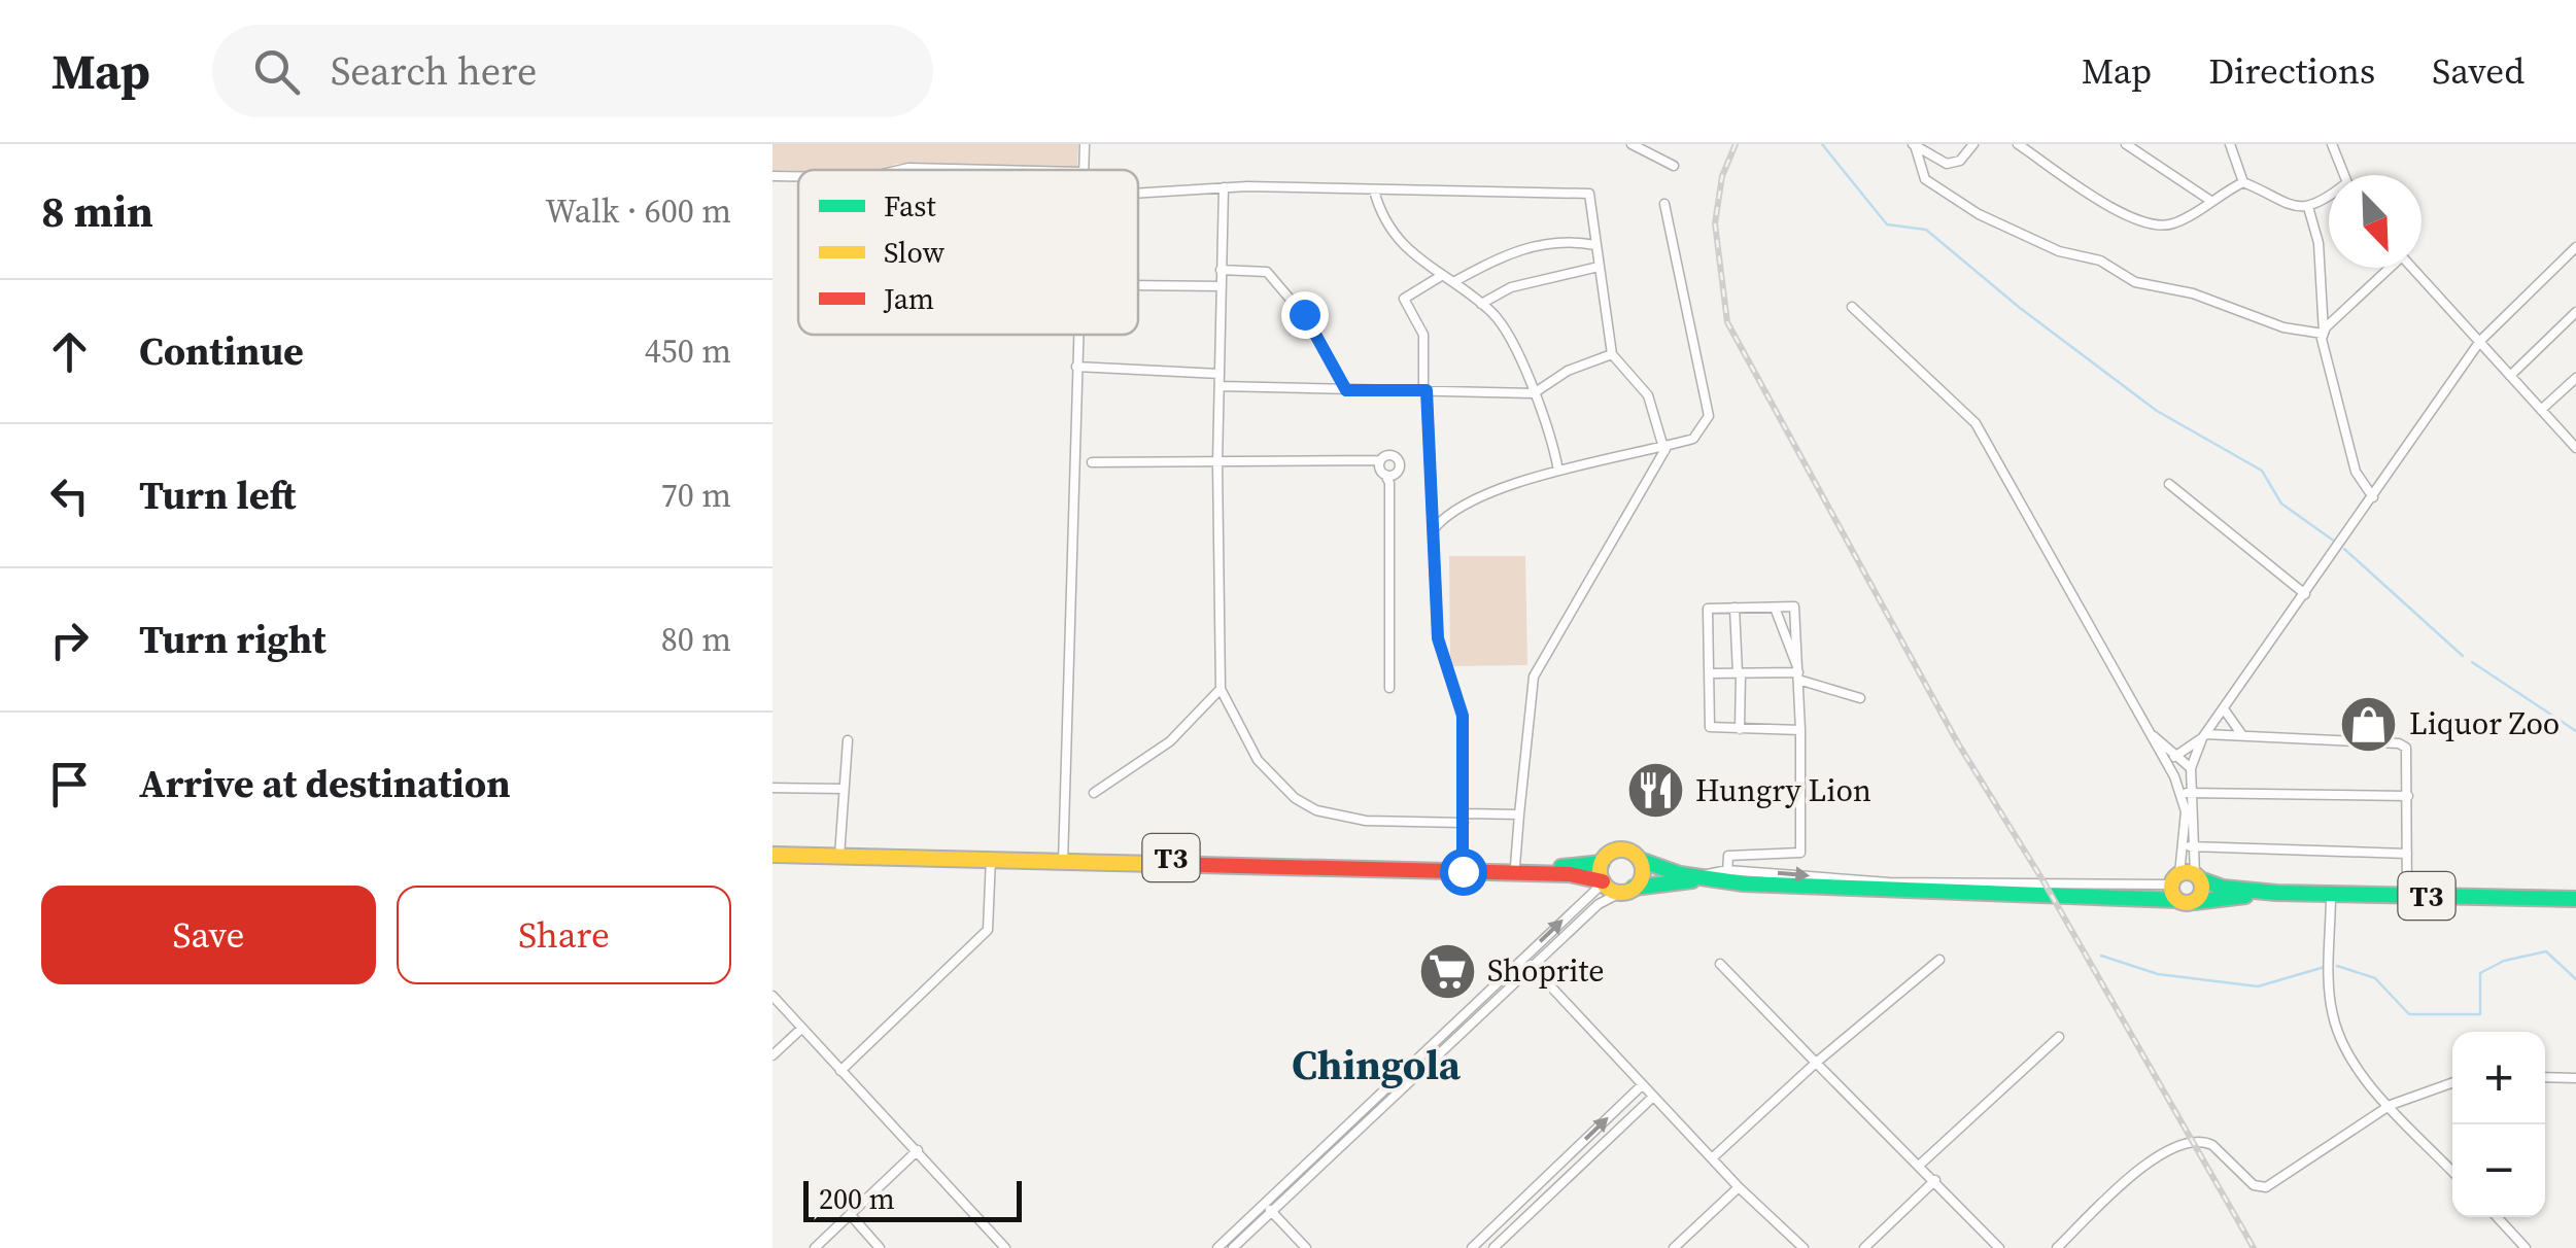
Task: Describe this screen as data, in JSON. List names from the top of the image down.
{
  "streets": {
    "highway": ["T3"]
  },
  "districts": ["Chingola"],
  "places": {
    "shop": ["Liquor Zoo"],
    "restaurant": ["Hungry Lion"],
    "supermarket": ["Shoprite"]
  },
  "legend": ["Fast", "Slow", "Jam"],
  "scale_bar": "200 m",
  "north": "bottom right",
  "page": {
    "header": "Map",
    "search": "Search here",
    "nav": ["Map", "Directions", "Saved"],
    "heading": ["8 min", "Walk · 600 m"],
    "list": [
      ["Continue", "450 m"],
      ["Turn left", "70 m"],
      ["Turn right", "80 m"],
      "Arrive at destination"
    ],
    "buttons": ["Save", "Share"],
    "map_buttons": ["+", "−"],
    "scale": "200 m"
  }
}
